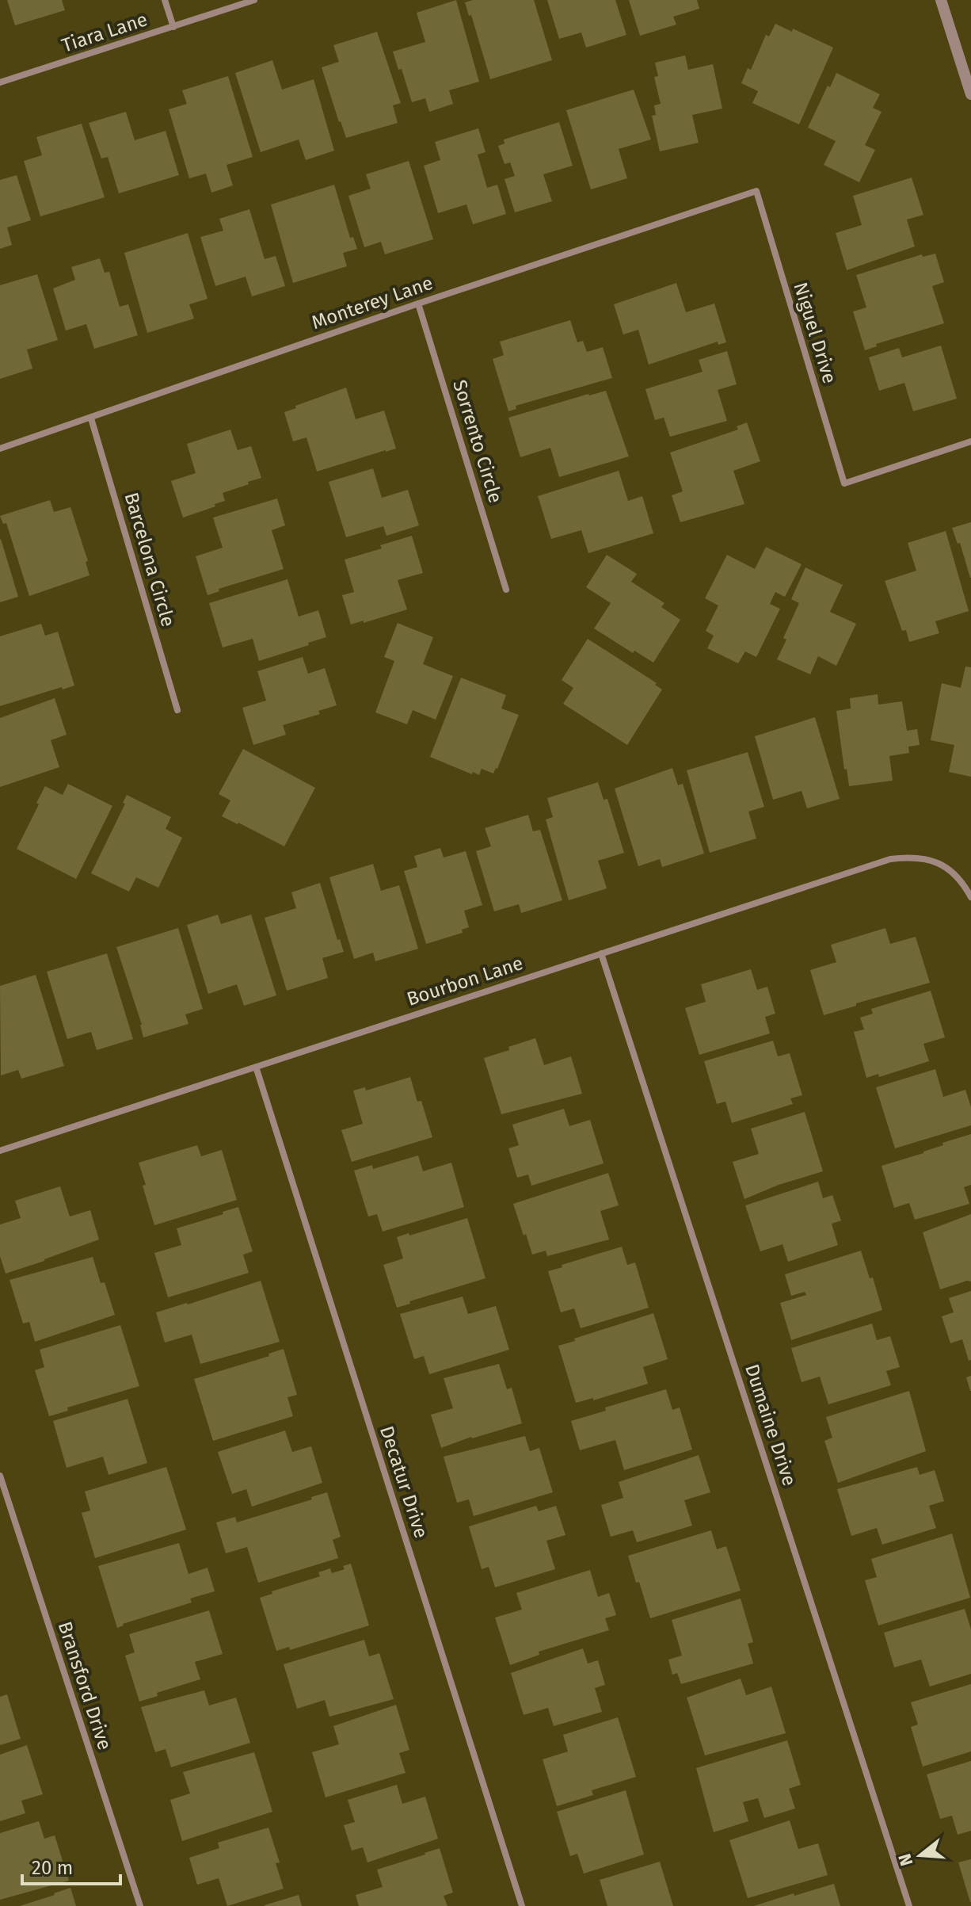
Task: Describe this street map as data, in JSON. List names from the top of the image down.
{
  "streets": {
    "street": [
      "Tiara Lane",
      "Monterey Lane",
      "Niguel Drive",
      "Sorrento Circle",
      "Barcelona Circle",
      "Bourbon Lane",
      "Dumaine Drive",
      "Decatur Drive",
      "Bransford Drive"
    ]
  },
  "crossings": [
    ["Monterey Lane", "Niguel Drive"],
    ["Monterey Lane", "Sorrento Circle"],
    ["Monterey Lane", "Barcelona Circle"],
    ["Bourbon Lane", "Dumaine Drive"],
    ["Bourbon Lane", "Decatur Drive"]
  ],
  "scale_bar": "20 m",
  "north": "left"
}
